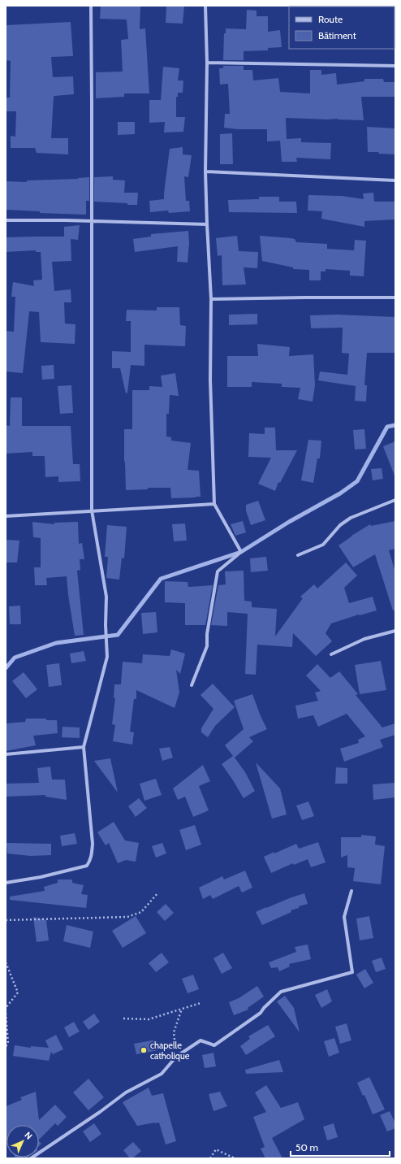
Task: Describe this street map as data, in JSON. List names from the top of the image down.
{
  "places": ["chapelle catholique"],
  "legend": ["Route", "Bâtiment"],
  "scale_bar": "50 m",
  "north": "top right"
}
